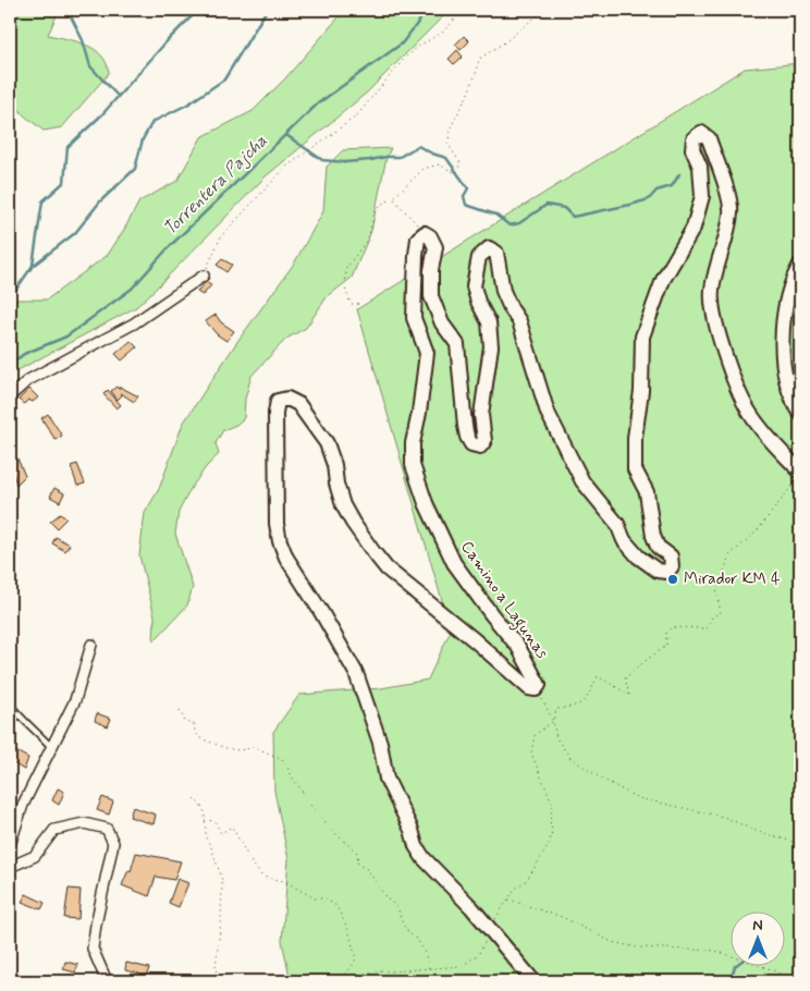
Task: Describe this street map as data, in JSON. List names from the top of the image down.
{
  "streets": {
    "street": ["Camino a Lagunas"]
  },
  "water": ["Torrentera Pajcha"],
  "places": ["Mirador KM 4"],
  "north": "top"
}
